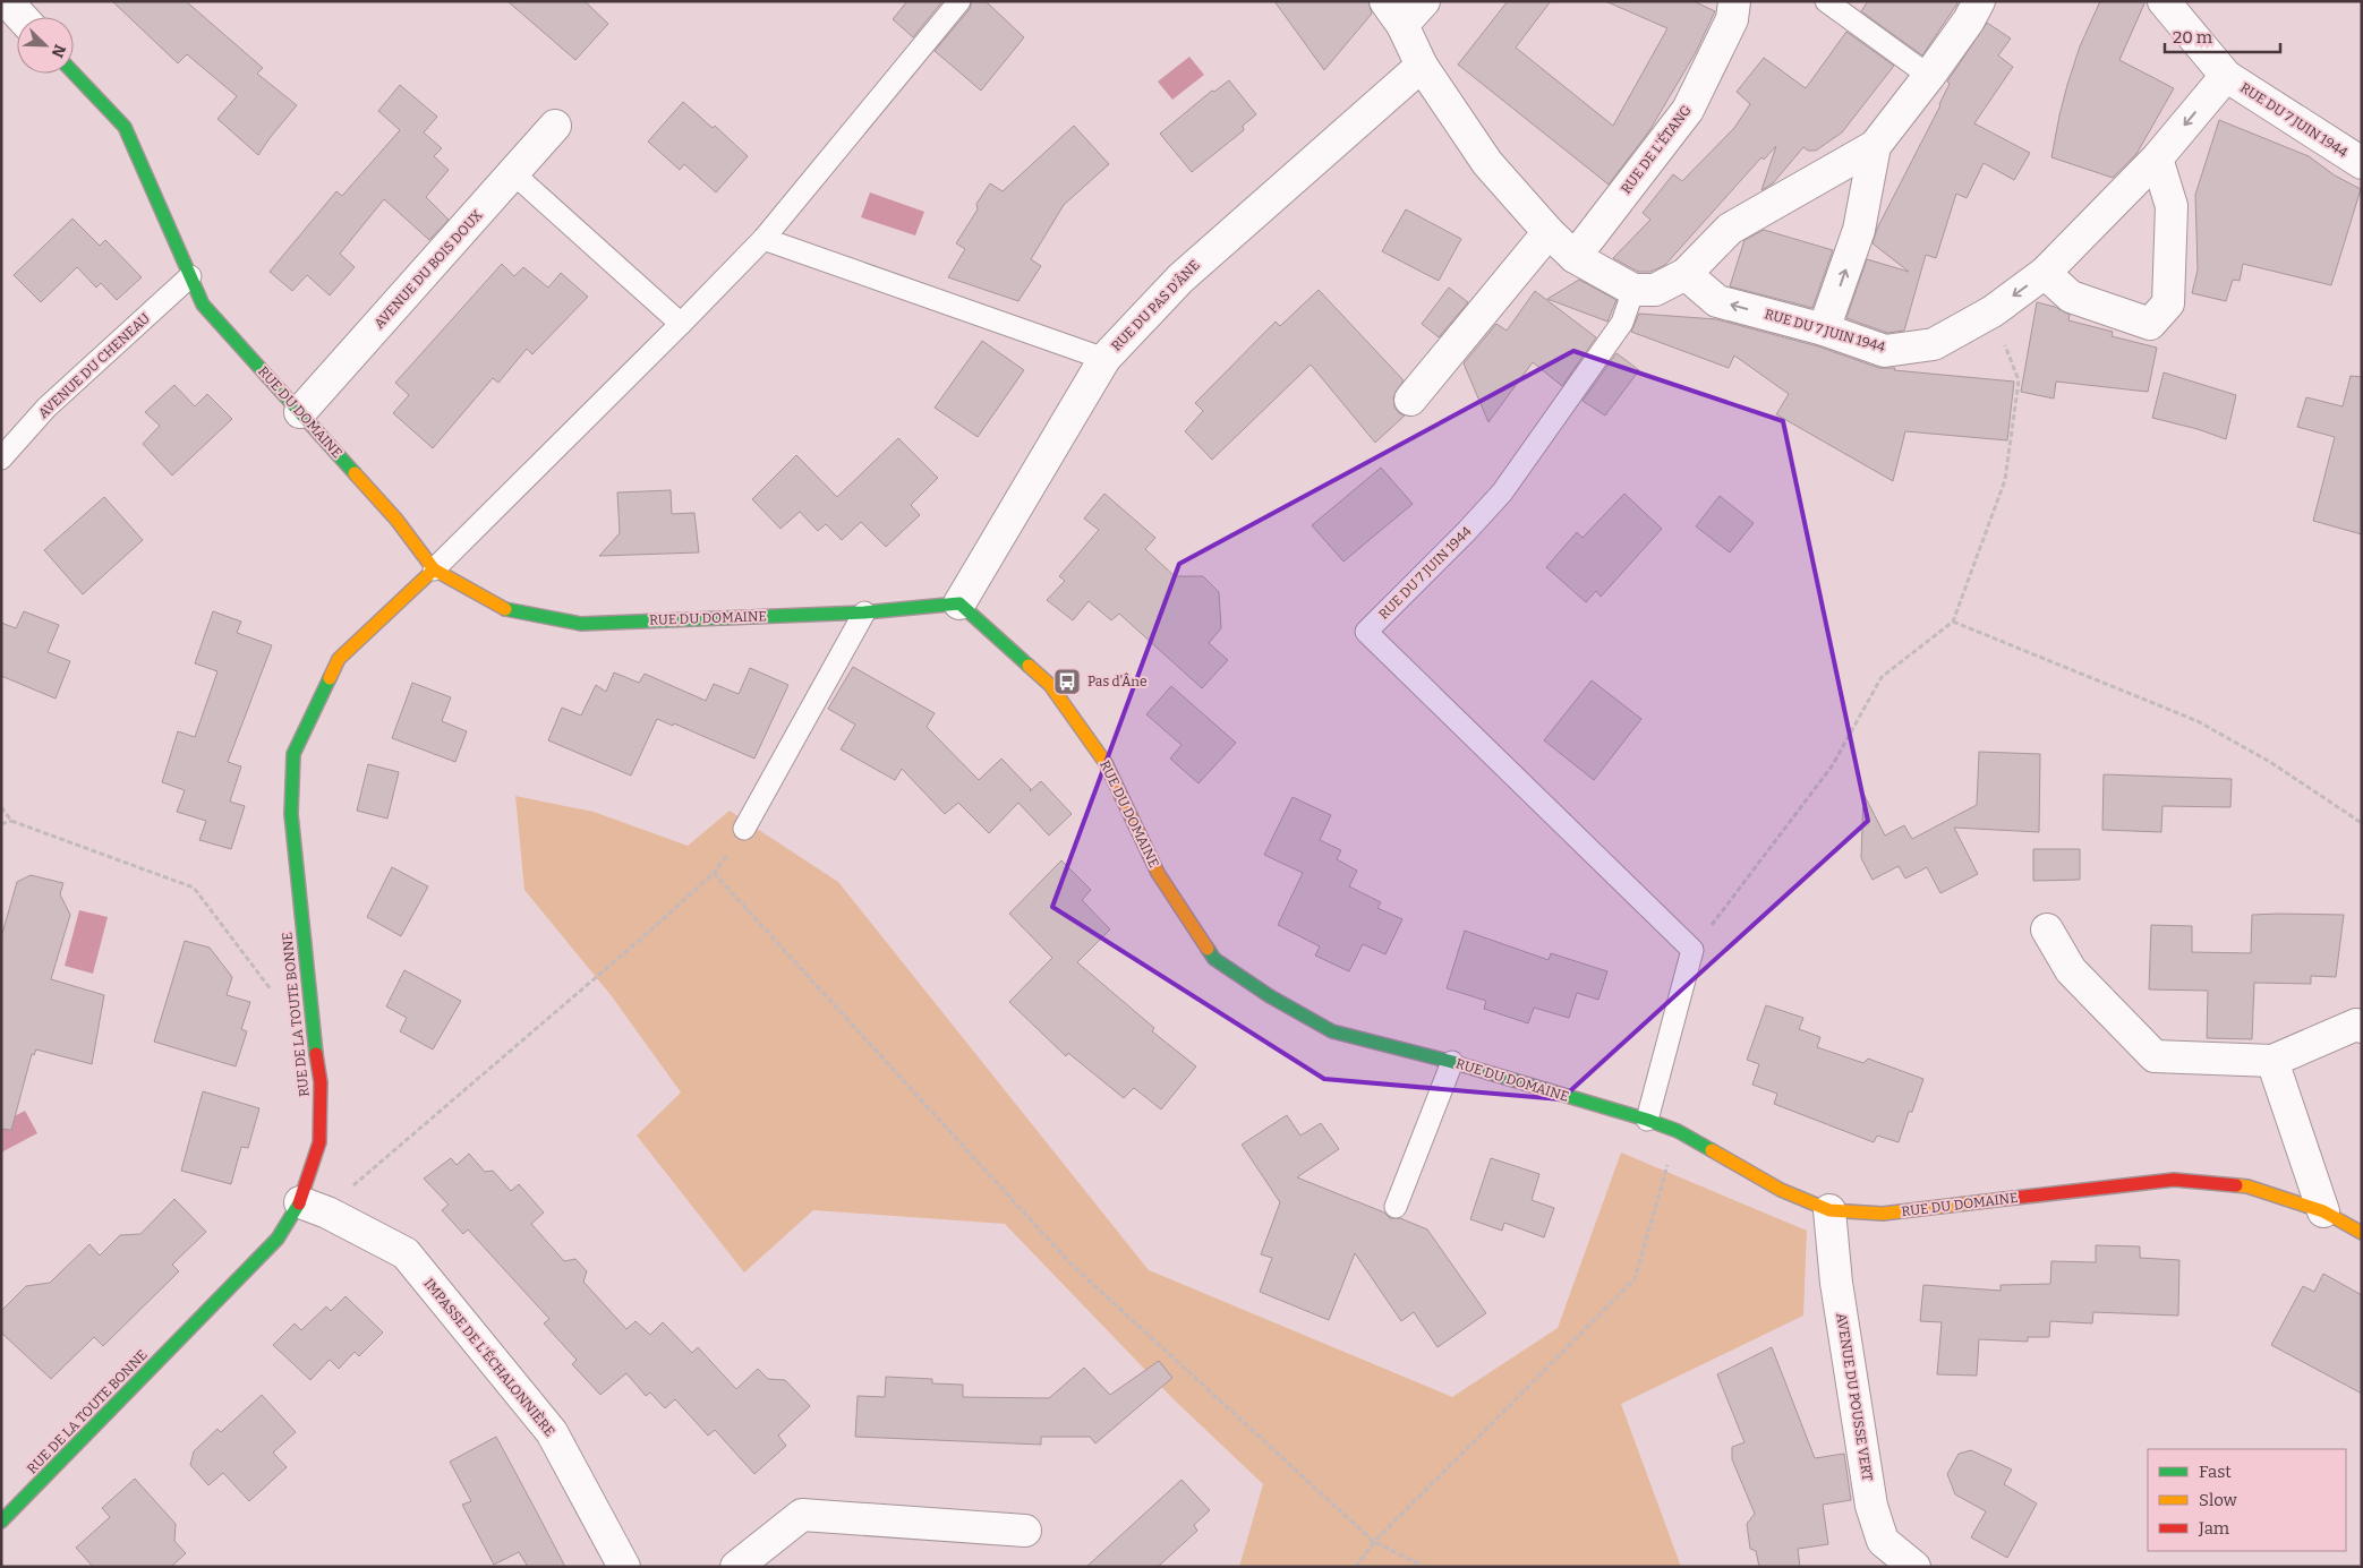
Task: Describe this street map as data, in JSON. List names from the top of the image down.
{
  "streets": {
    "street": [
      "RUE DU 7 JUIN 1944",
      "RUE DE L'ÉTANG",
      "AVENUE DU BOIS DOUX",
      "RUE DU PAS D'ÂNE",
      "RUE DU DOMAINE",
      "RUE DE LA TOUTE BONNE",
      "IMPASSE DE L'ÉCHALONNIÈRE",
      "AVENUE DU POUSSE VERT"
    ],
    "lane": ["AVENUE DU CHENEAU"]
  },
  "crossings": [
    ["AVENUE DU BOIS DOUX", "RUE DU DOMAINE"],
    ["RUE DU PAS D'ÂNE", "RUE DU DOMAINE"],
    ["AVENUE DU CHENEAU", "RUE DU DOMAINE"],
    ["RUE DU DOMAINE", "RUE DE LA TOUTE BONNE"],
    ["RUE DU DOMAINE", "AVENUE DU POUSSE VERT"],
    ["RUE DE LA TOUTE BONNE", "IMPASSE DE L'ÉCHALONNIÈRE"]
  ],
  "places": {
    "bus stop": ["Pas d'Âne"]
  },
  "legend": ["Fast", "Slow", "Jam"],
  "scale_bar": "20 m",
  "north": "bottom right"
}
